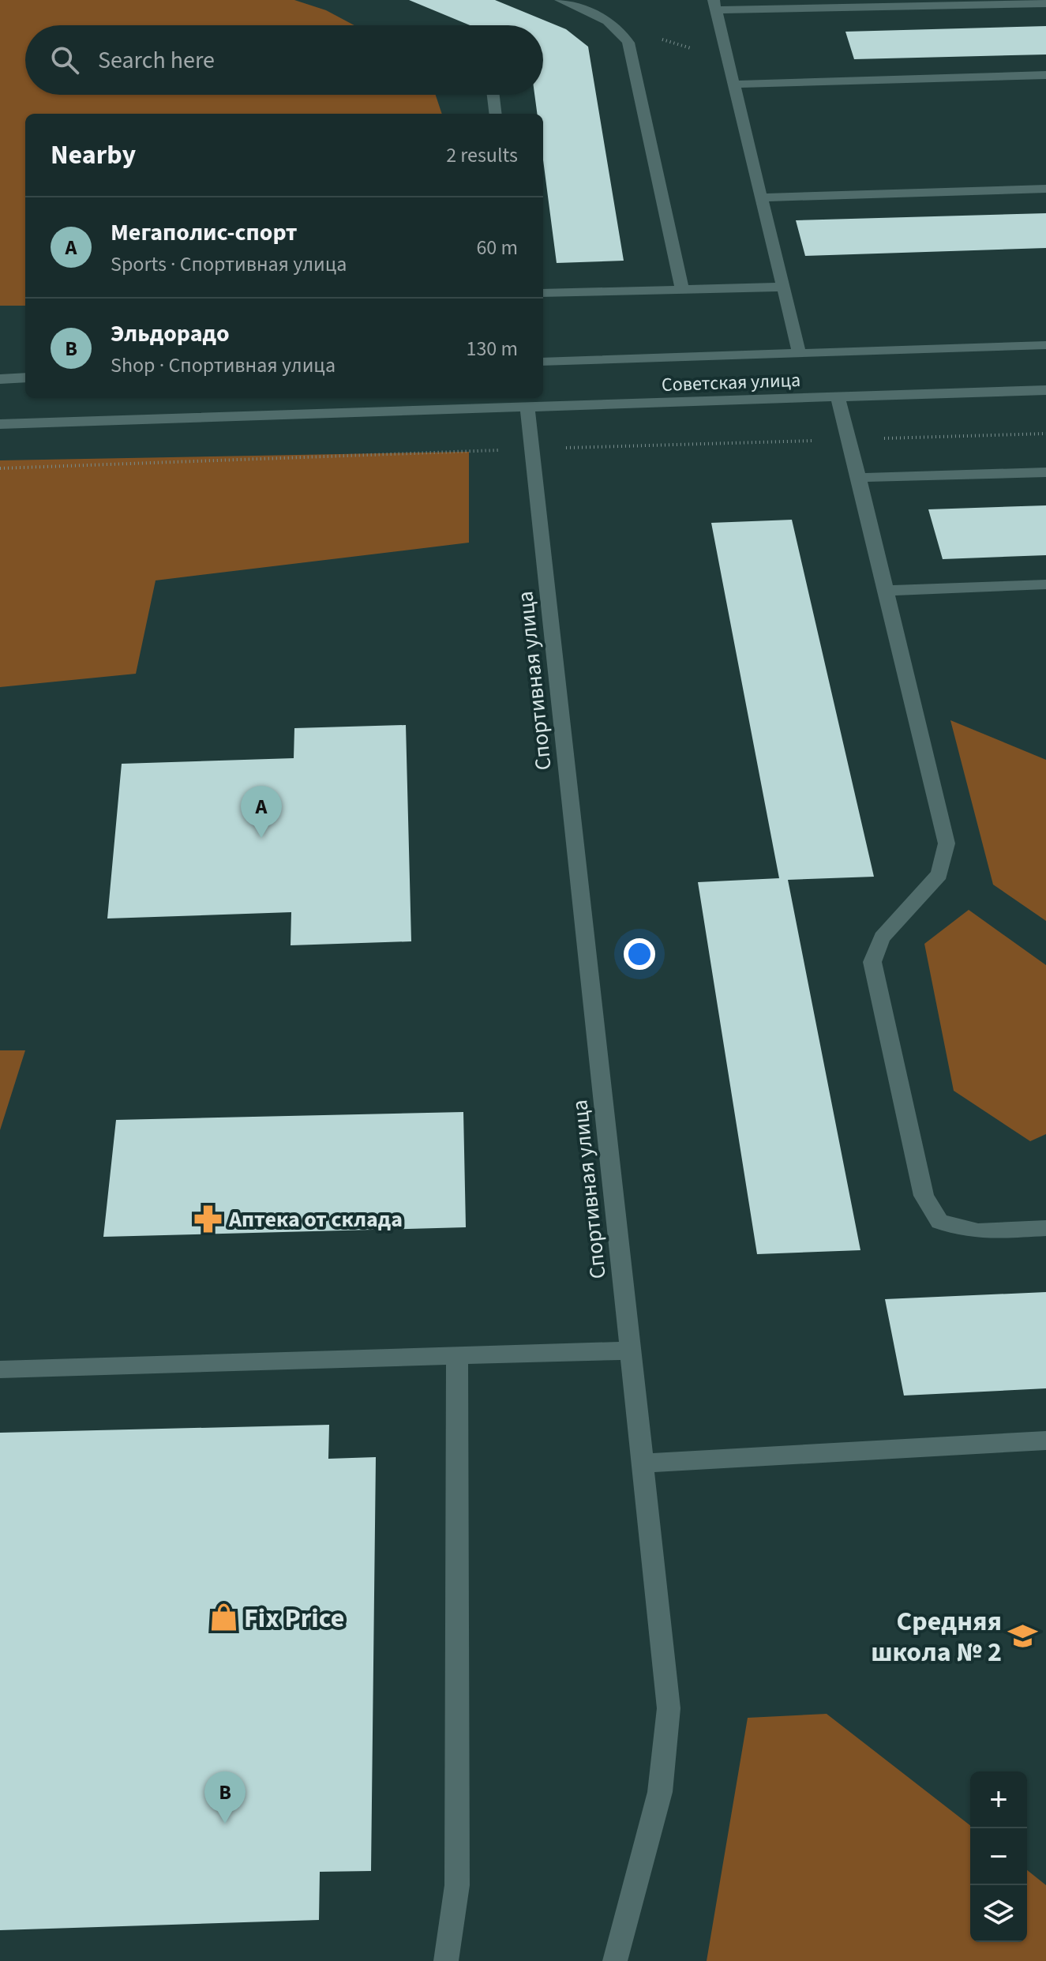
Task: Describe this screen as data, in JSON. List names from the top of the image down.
{
  "streets": {
    "street": ["Советская улица", "Спортивная улица"]
  },
  "crossings": [
    ["Советская улица", "Спортивная улица"]
  ],
  "places": {
    "pharmacy": ["Аптека от склада"],
    "shop": ["Fix Price"],
    "school or university": ["Средняя школа № 2"]
  },
  "page": {
    "search": "Search here",
    "heading": ["Nearby", "2 results"],
    "list": [
      {
        "mark": "A",
        "name": "Мегаполис-спорт",
        "note": "Sports · Спортивная улица",
        "value": "60 m"
      },
      {
        "mark": "B",
        "name": "Эльдорадо",
        "note": "Shop · Спортивная улица",
        "value": "130 m"
      }
    ],
    "pins": ["A", "B"],
    "map_buttons": ["+", "−"]
  }
}
